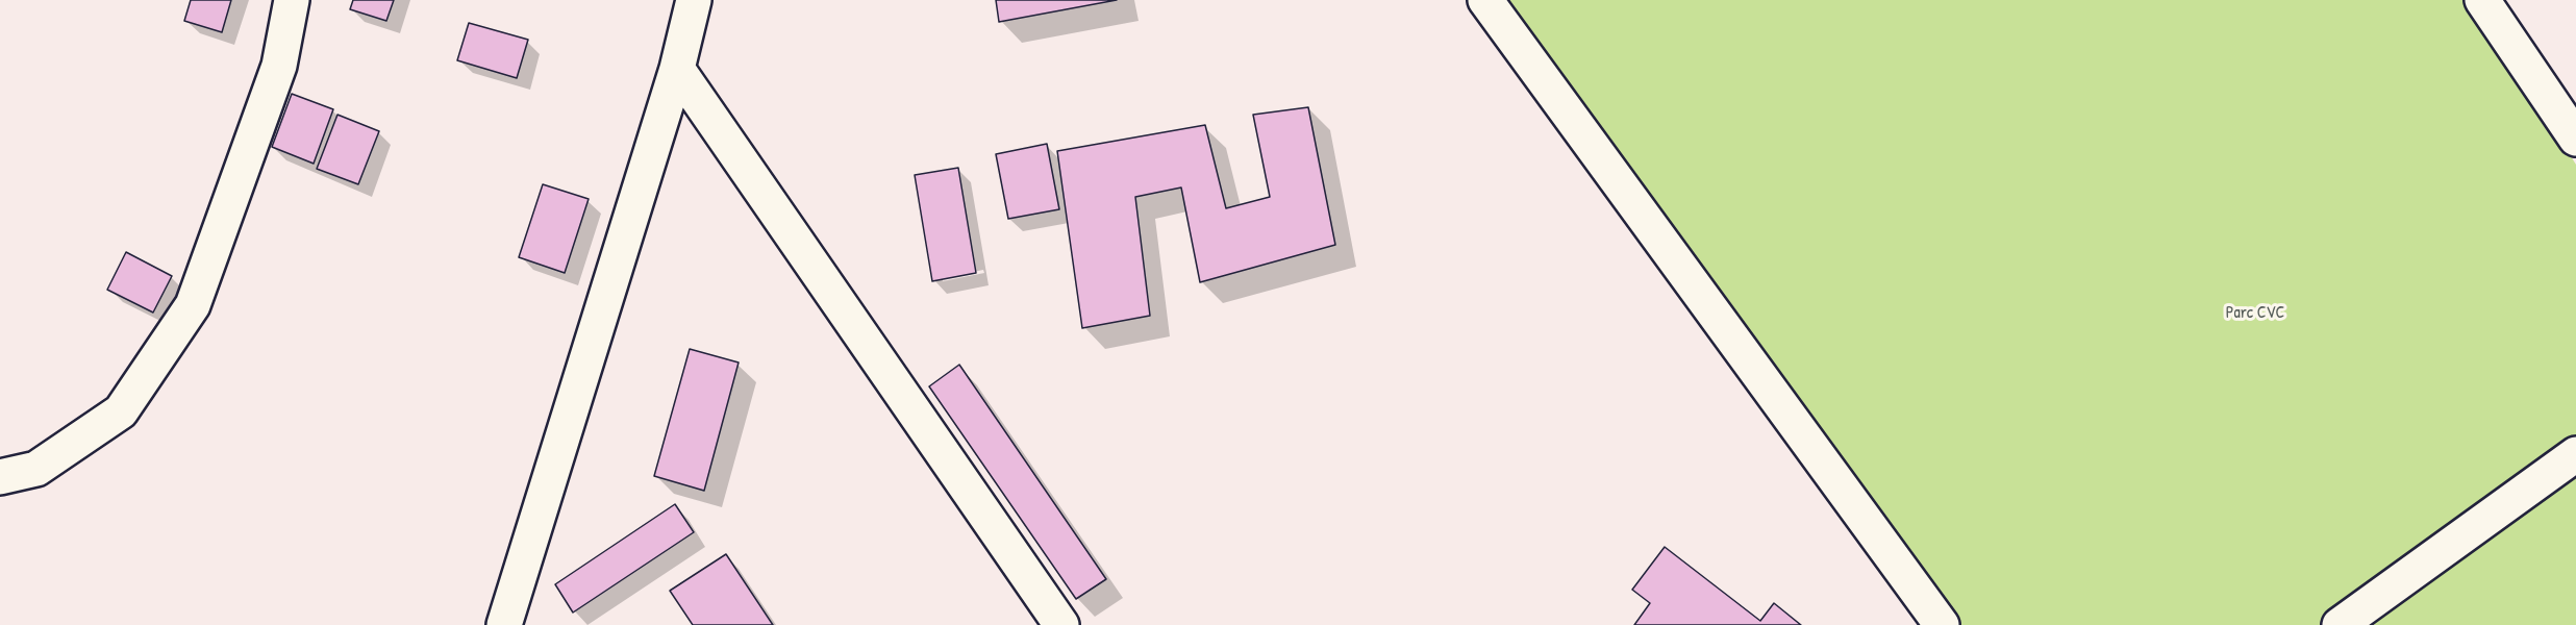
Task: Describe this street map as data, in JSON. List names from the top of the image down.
{
  "parks": ["Parc CVC"]
}
